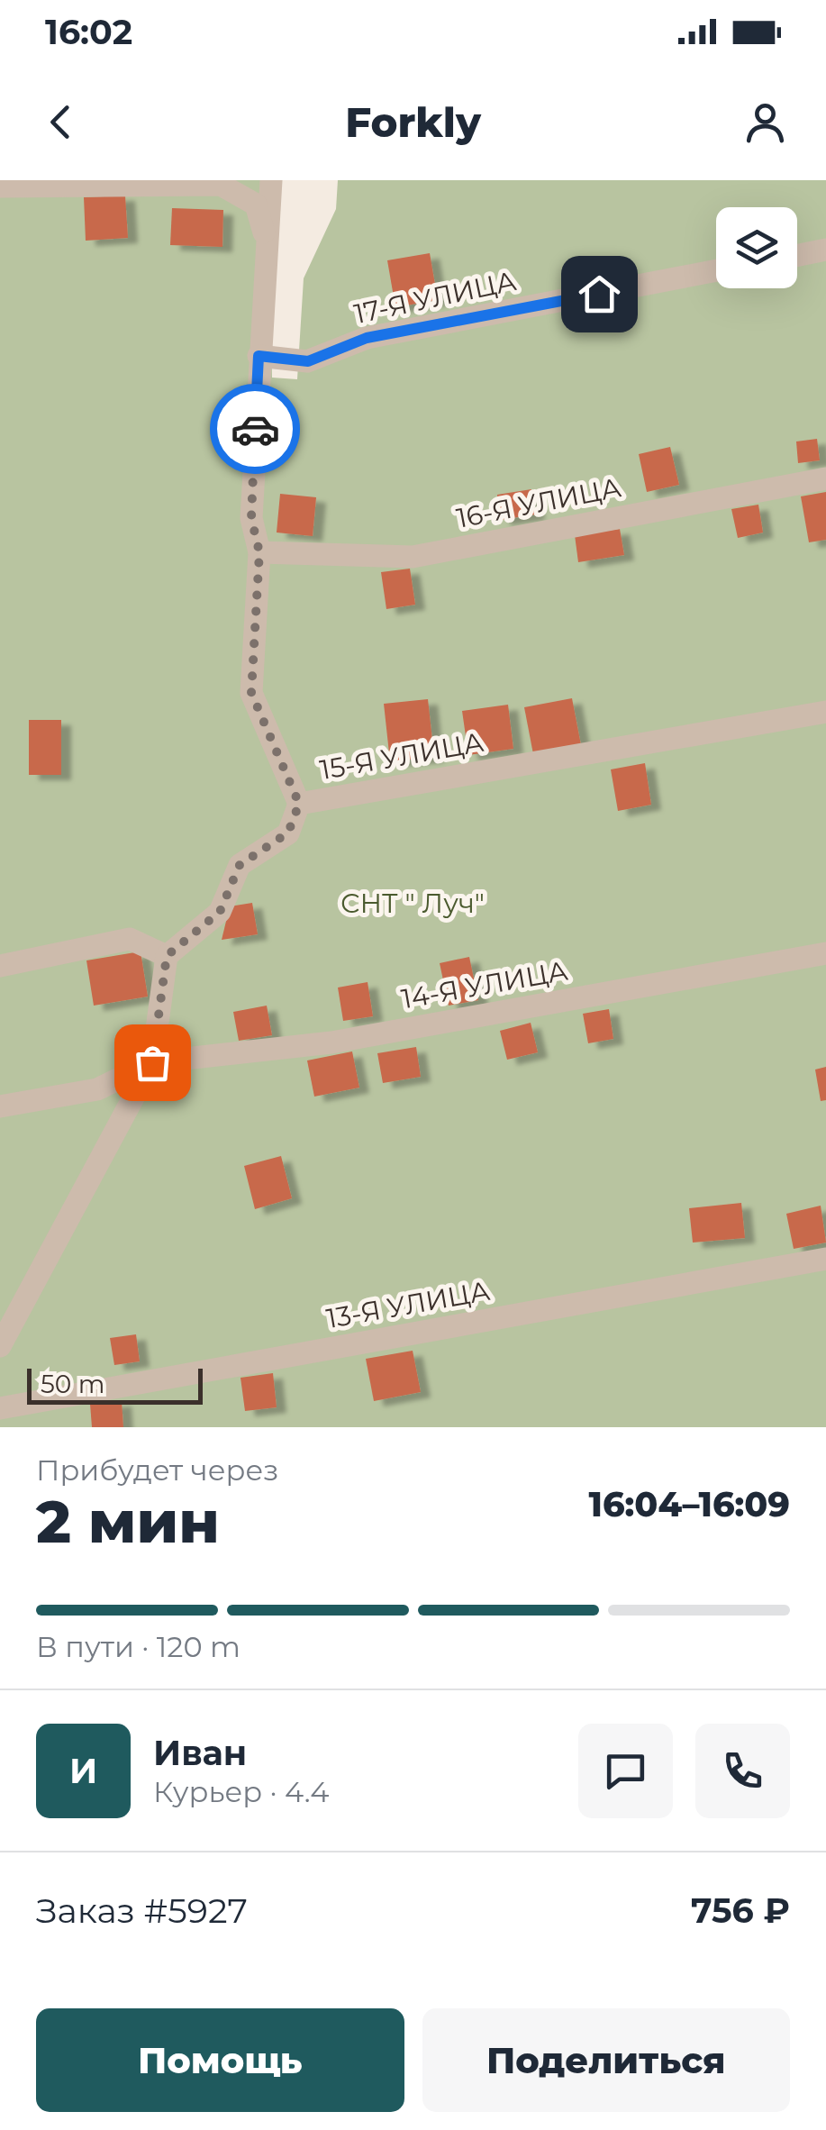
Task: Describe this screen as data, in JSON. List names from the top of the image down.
{
  "streets": {
    "street": [
      "17-Я УЛИЦА",
      "16-Я УЛИЦА",
      "15-Я УЛИЦА",
      "14-Я УЛИЦА",
      "13-Я УЛИЦА"
    ]
  },
  "parks": ["СНТ \" Луч\""],
  "scale_bar": "50 m",
  "page": {
    "status": "16:02",
    "header": "Forkly",
    "scale": "50 m",
    "heading": ["2 мин", "Прибудет через", "16:04–16:09"],
    "panel": [
      "Иван",
      "Курьер · 4.4",
      "Заказ #5927",
      "756 ₽"
    ],
    "bar": "В пути · 120 m",
    "round": "И",
    "buttons": ["Помощь", "Поделиться"]
  }
}
